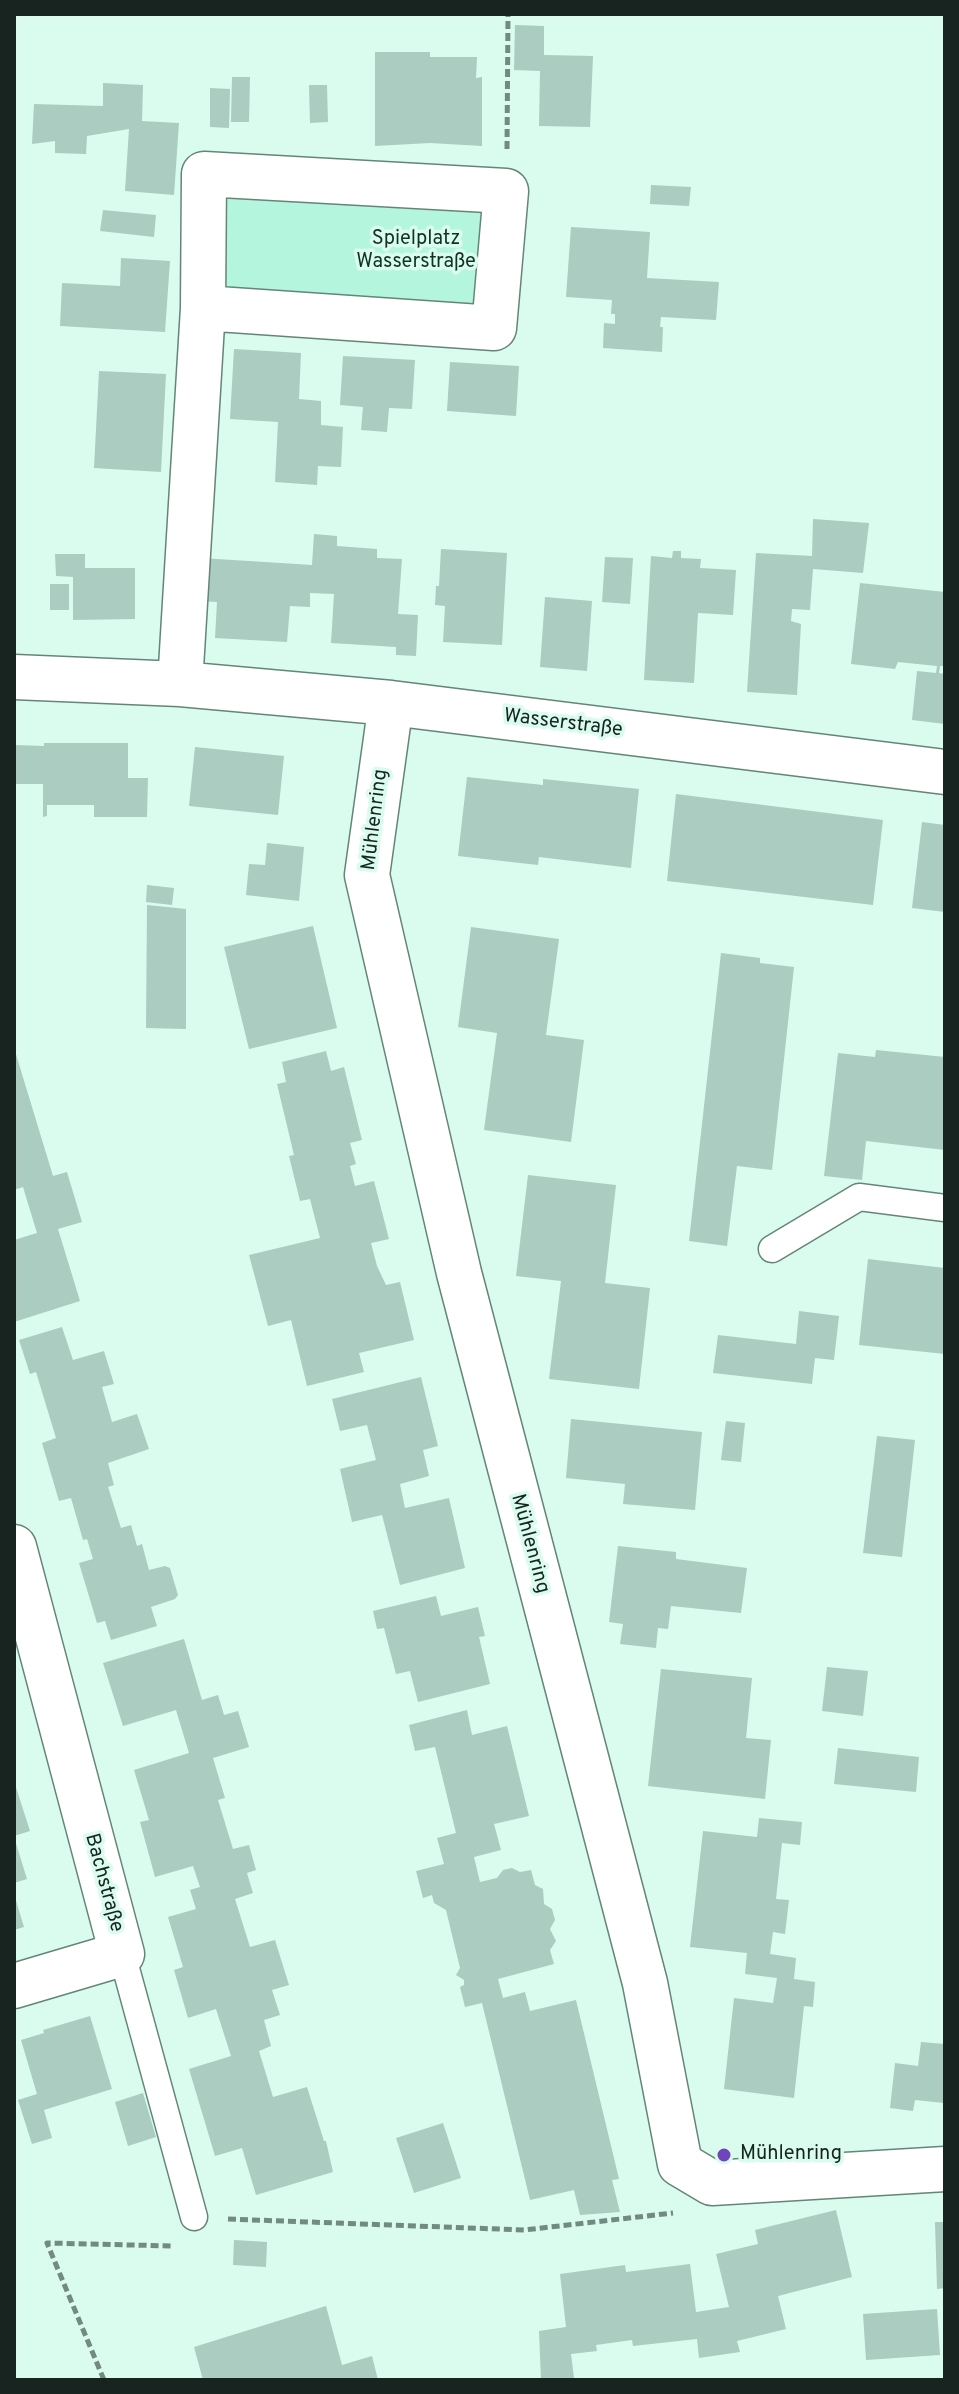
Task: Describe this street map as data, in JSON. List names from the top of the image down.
{
  "streets": {
    "street": ["Wasserstraße", "Mühlenring", "Bachstraße"]
  },
  "crossings": [
    ["Wasserstraße", "Mühlenring"]
  ],
  "parks": ["Spielplatz Wasserstraße"],
  "places": ["Mühlenring"]
}
